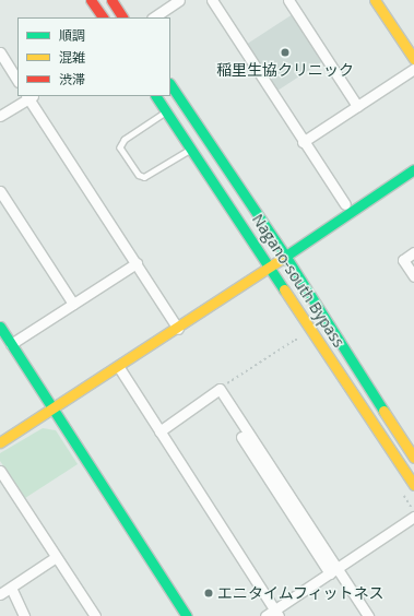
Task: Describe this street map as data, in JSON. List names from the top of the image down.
{
  "streets": {
    "main road": ["Nagano-south Bypass"]
  },
  "places": ["稲里生協クリニック", "エニタイムフィットネス"],
  "legend": ["順調", "混雑", "渋滞"]
}
